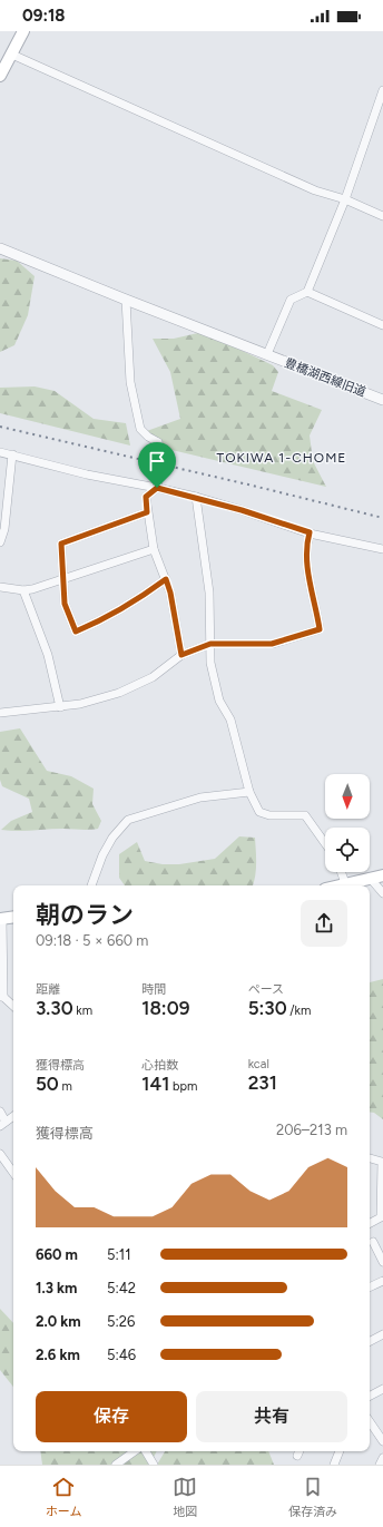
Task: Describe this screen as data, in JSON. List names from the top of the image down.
{
  "streets": {
    "street": ["豊橋湖西線旧道"]
  },
  "districts": ["TOKIWA 1-CHOME"],
  "north": "bottom",
  "page": {
    "status": "09:18",
    "heading": ["朝のラン", "09:18 · 5 × 660 m"],
    "stats": [
      ["距離", "3.30 km"],
      ["時間", "18:09"],
      ["ペース", "5:30 /km"],
      ["獲得標高", "50 m"],
      ["心拍数", "141 bpm"],
      ["kcal", "231"]
    ],
    "chart": ["獲得標高", "206–213 m"],
    "list": [
      {
        "name": "660 m",
        "note": "5:11"
      },
      {
        "name": "1.3 km",
        "note": "5:42"
      },
      {
        "name": "2.0 km",
        "note": "5:26"
      },
      {
        "name": "2.6 km",
        "note": "5:46"
      }
    ],
    "buttons": ["保存", "共有"],
    "tabs": ["ホーム", "地図", "保存済み"]
  }
}
